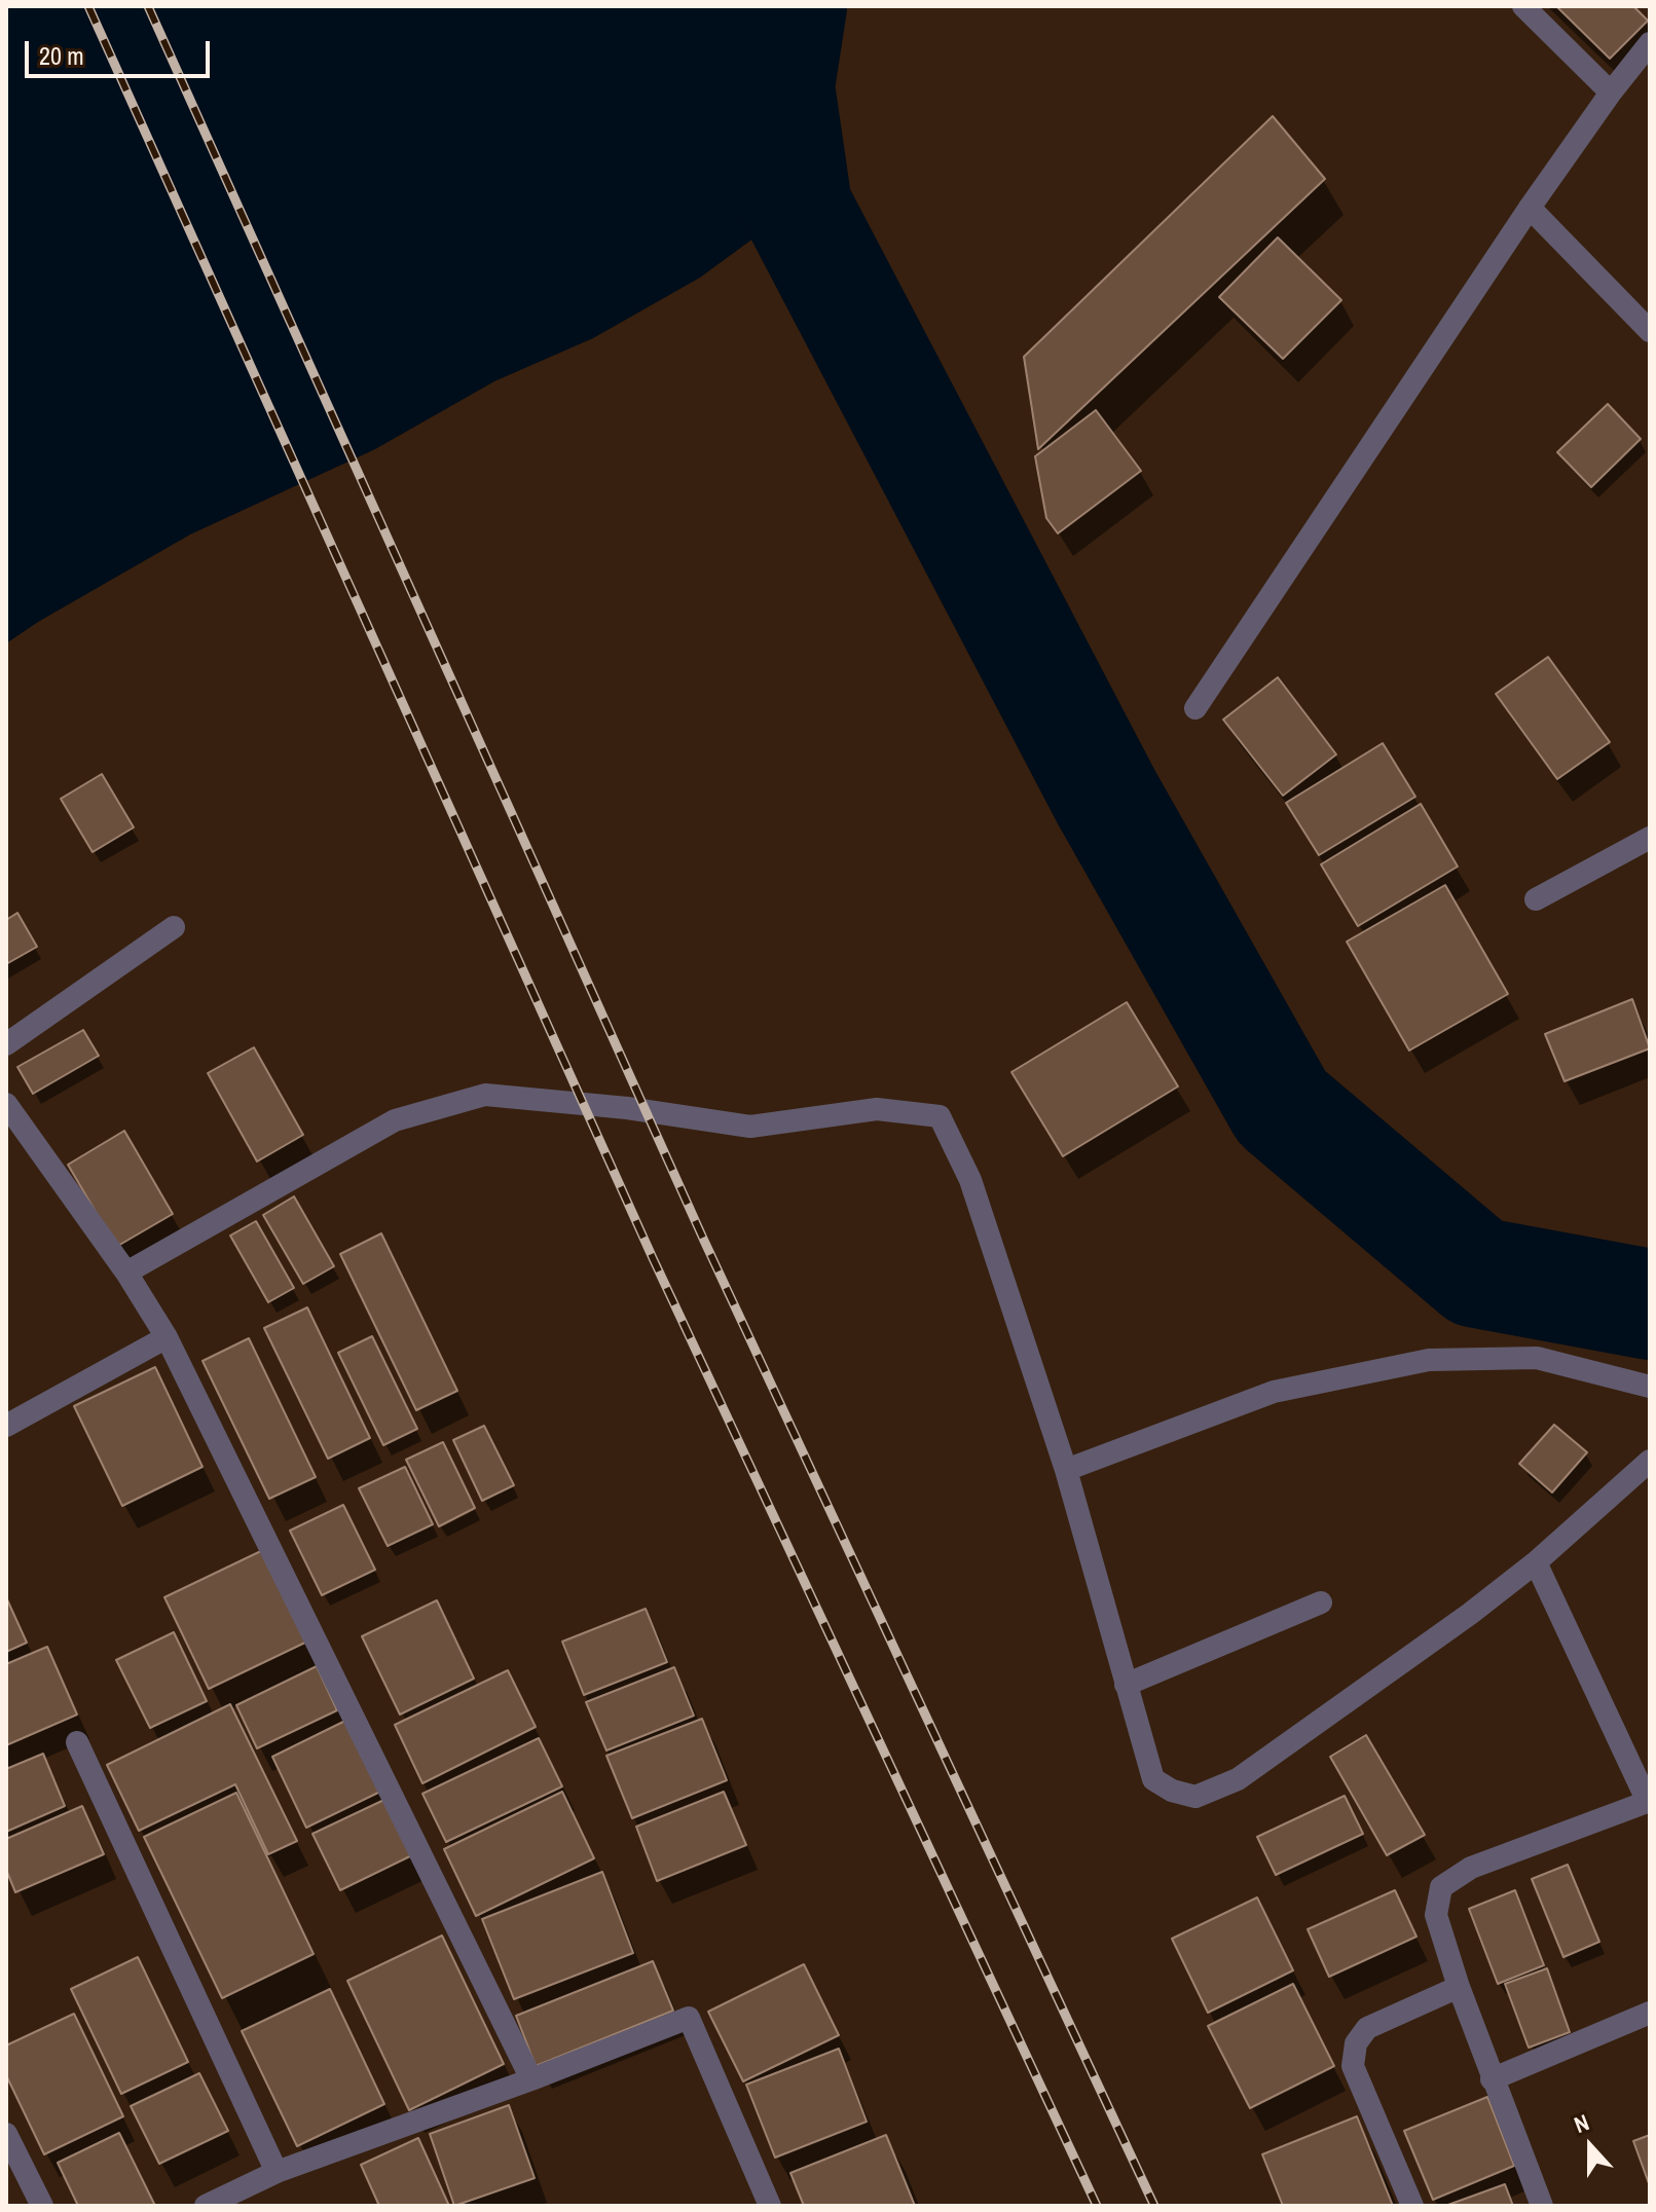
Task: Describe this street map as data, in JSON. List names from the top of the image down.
{
  "scale_bar": "20 m",
  "north": "top"
}
